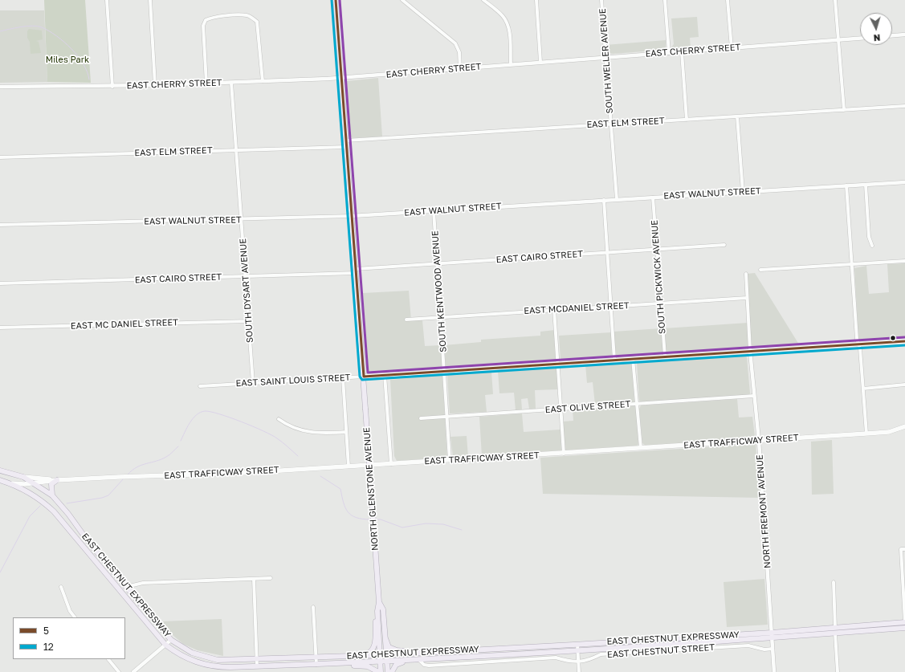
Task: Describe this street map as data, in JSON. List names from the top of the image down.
{
  "streets": {
    "main road": [
      "EAST SAINT LOUIS STREET",
      "EAST TRAFFICWAY STREET",
      "NORTH GLENSTONE AVENUE",
      "EAST CHESTNUT EXPRESSWAY"
    ],
    "street": [
      "EAST CHERRY STREET",
      "SOUTH WELLER AVENUE",
      "EAST ELM STREET",
      "EAST WALNUT STREET",
      "EAST CAIRO STREET",
      "SOUTH PICKWICK AVENUE",
      "SOUTH DYSART AVENUE",
      "SOUTH KENTWOOD AVENUE",
      "EAST MCDANIEL STREET",
      "EAST MC DANIEL STREET",
      "EAST OLIVE STREET",
      "NORTH FREMONT AVENUE",
      "EAST CHESTNUT STREET"
    ]
  },
  "crossings": [
    ["EAST CHERRY STREET", "SOUTH WELLER AVENUE"],
    ["EAST CHERRY STREET", "SOUTH DYSART AVENUE"],
    ["EAST CHERRY STREET", "NORTH GLENSTONE AVENUE"],
    ["SOUTH WELLER AVENUE", "EAST ELM STREET"],
    ["SOUTH WELLER AVENUE", "EAST WALNUT STREET"],
    ["EAST ELM STREET", "SOUTH DYSART AVENUE"],
    ["EAST ELM STREET", "NORTH GLENSTONE AVENUE"],
    ["EAST WALNUT STREET", "SOUTH PICKWICK AVENUE"],
    ["EAST WALNUT STREET", "SOUTH DYSART AVENUE"],
    ["EAST WALNUT STREET", "SOUTH KENTWOOD AVENUE"],
    ["EAST WALNUT STREET", "NORTH GLENSTONE AVENUE"],
    ["EAST CAIRO STREET", "SOUTH PICKWICK AVENUE"],
    ["EAST CAIRO STREET", "SOUTH DYSART AVENUE"],
    ["EAST CAIRO STREET", "SOUTH KENTWOOD AVENUE"],
    ["EAST CAIRO STREET", "NORTH GLENSTONE AVENUE"],
    ["SOUTH PICKWICK AVENUE", "EAST MCDANIEL STREET"],
    ["SOUTH PICKWICK AVENUE", "EAST SAINT LOUIS STREET"],
    ["SOUTH DYSART AVENUE", "EAST MC DANIEL STREET"],
    ["SOUTH DYSART AVENUE", "EAST SAINT LOUIS STREET"],
    ["SOUTH KENTWOOD AVENUE", "EAST MCDANIEL STREET"],
    ["SOUTH KENTWOOD AVENUE", "EAST SAINT LOUIS STREET"],
    ["SOUTH KENTWOOD AVENUE", "EAST OLIVE STREET"],
    ["SOUTH KENTWOOD AVENUE", "EAST TRAFFICWAY STREET"],
    ["EAST SAINT LOUIS STREET", "NORTH GLENSTONE AVENUE"],
    ["EAST SAINT LOUIS STREET", "NORTH FREMONT AVENUE"],
    ["EAST OLIVE STREET", "NORTH FREMONT AVENUE"],
    ["EAST TRAFFICWAY STREET", "NORTH FREMONT AVENUE"],
    ["EAST TRAFFICWAY STREET", "EAST CHESTNUT EXPRESSWAY"],
    ["NORTH GLENSTONE AVENUE", "EAST CHESTNUT EXPRESSWAY"],
    ["NORTH FREMONT AVENUE", "EAST CHESTNUT EXPRESSWAY"],
    ["NORTH FREMONT AVENUE", "EAST CHESTNUT STREET"],
    ["EAST CHESTNUT EXPRESSWAY", "EAST CHESTNUT STREET"]
  ],
  "parks": ["Miles Park"],
  "lines": ["transit line 5", "transit line 12"],
  "legend": ["5", "12"],
  "north": "bottom"
}
